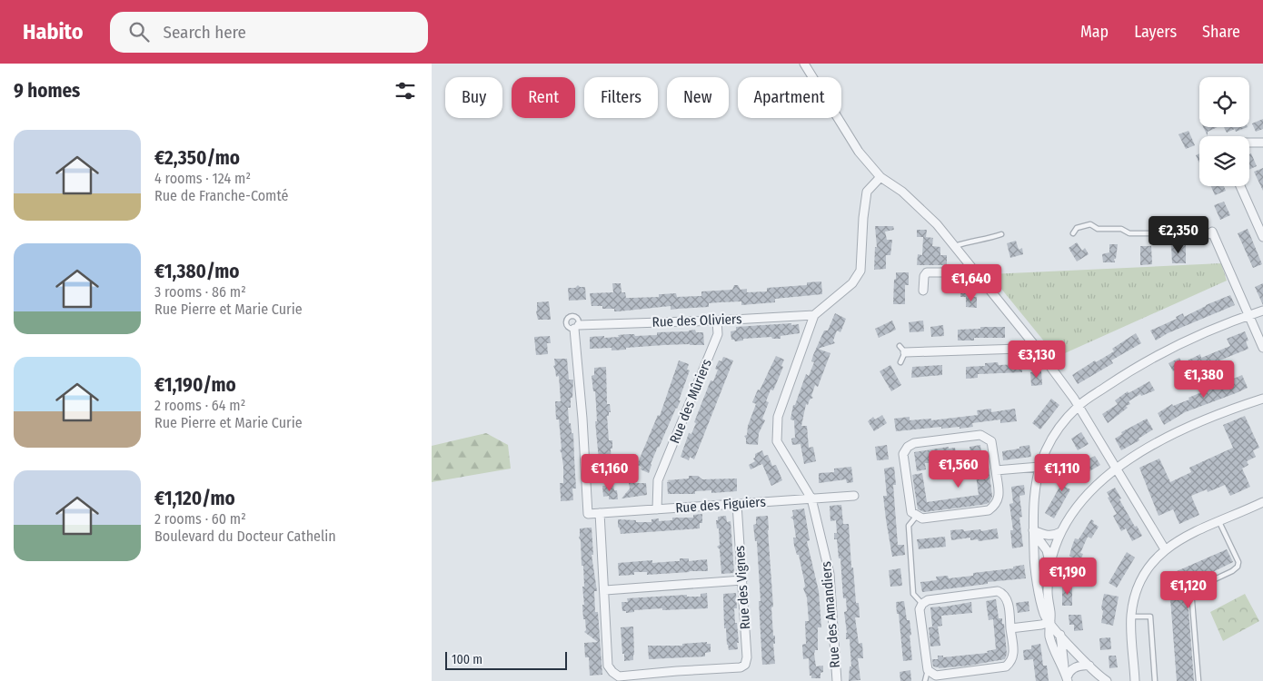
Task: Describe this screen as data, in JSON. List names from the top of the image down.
{
  "streets": {
    "street": [
      "Rue des Oliviers",
      "Rue des Mûriers",
      "Rue des Figuiers",
      "Rue des Vignes",
      "Rue des Amandiers"
    ]
  },
  "crossings": [
    ["Rue des Oliviers", "Rue des Mûriers"],
    ["Rue des Oliviers", "Rue des Figuiers"],
    ["Rue des Oliviers", "Rue des Amandiers"],
    ["Rue des Mûriers", "Rue des Figuiers"],
    ["Rue des Figuiers", "Rue des Vignes"],
    ["Rue des Figuiers", "Rue des Amandiers"]
  ],
  "scale_bar": "100 m",
  "page": {
    "header": "Habito",
    "search": "Search here",
    "nav": ["Map", "Layers", "Share"],
    "heading": "9 homes",
    "chip": [
      "Buy",
      "Rent",
      "Filters",
      "New",
      "Apartment"
    ],
    "list": [
      {
        "name": "€2,350/mo",
        "note": "4 rooms · 124 m² · Rue de Franche-Comté"
      },
      {
        "name": "€1,380/mo",
        "note": "3 rooms · 86 m² · Rue Pierre et Marie Curie"
      },
      {
        "name": "€1,190/mo",
        "note": "2 rooms · 64 m² · Rue Pierre et Marie Curie"
      },
      {
        "name": "€1,120/mo",
        "note": "2 rooms · 60 m² · Boulevard du Docteur Cathelin"
      }
    ],
    "price": [
      "€2,350",
      "€1,640",
      "€3,130",
      "€1,380",
      "€1,560",
      "€1,160",
      "€1,110",
      "€1,190",
      "€1,120"
    ],
    "scale": "100 m"
  }
}
